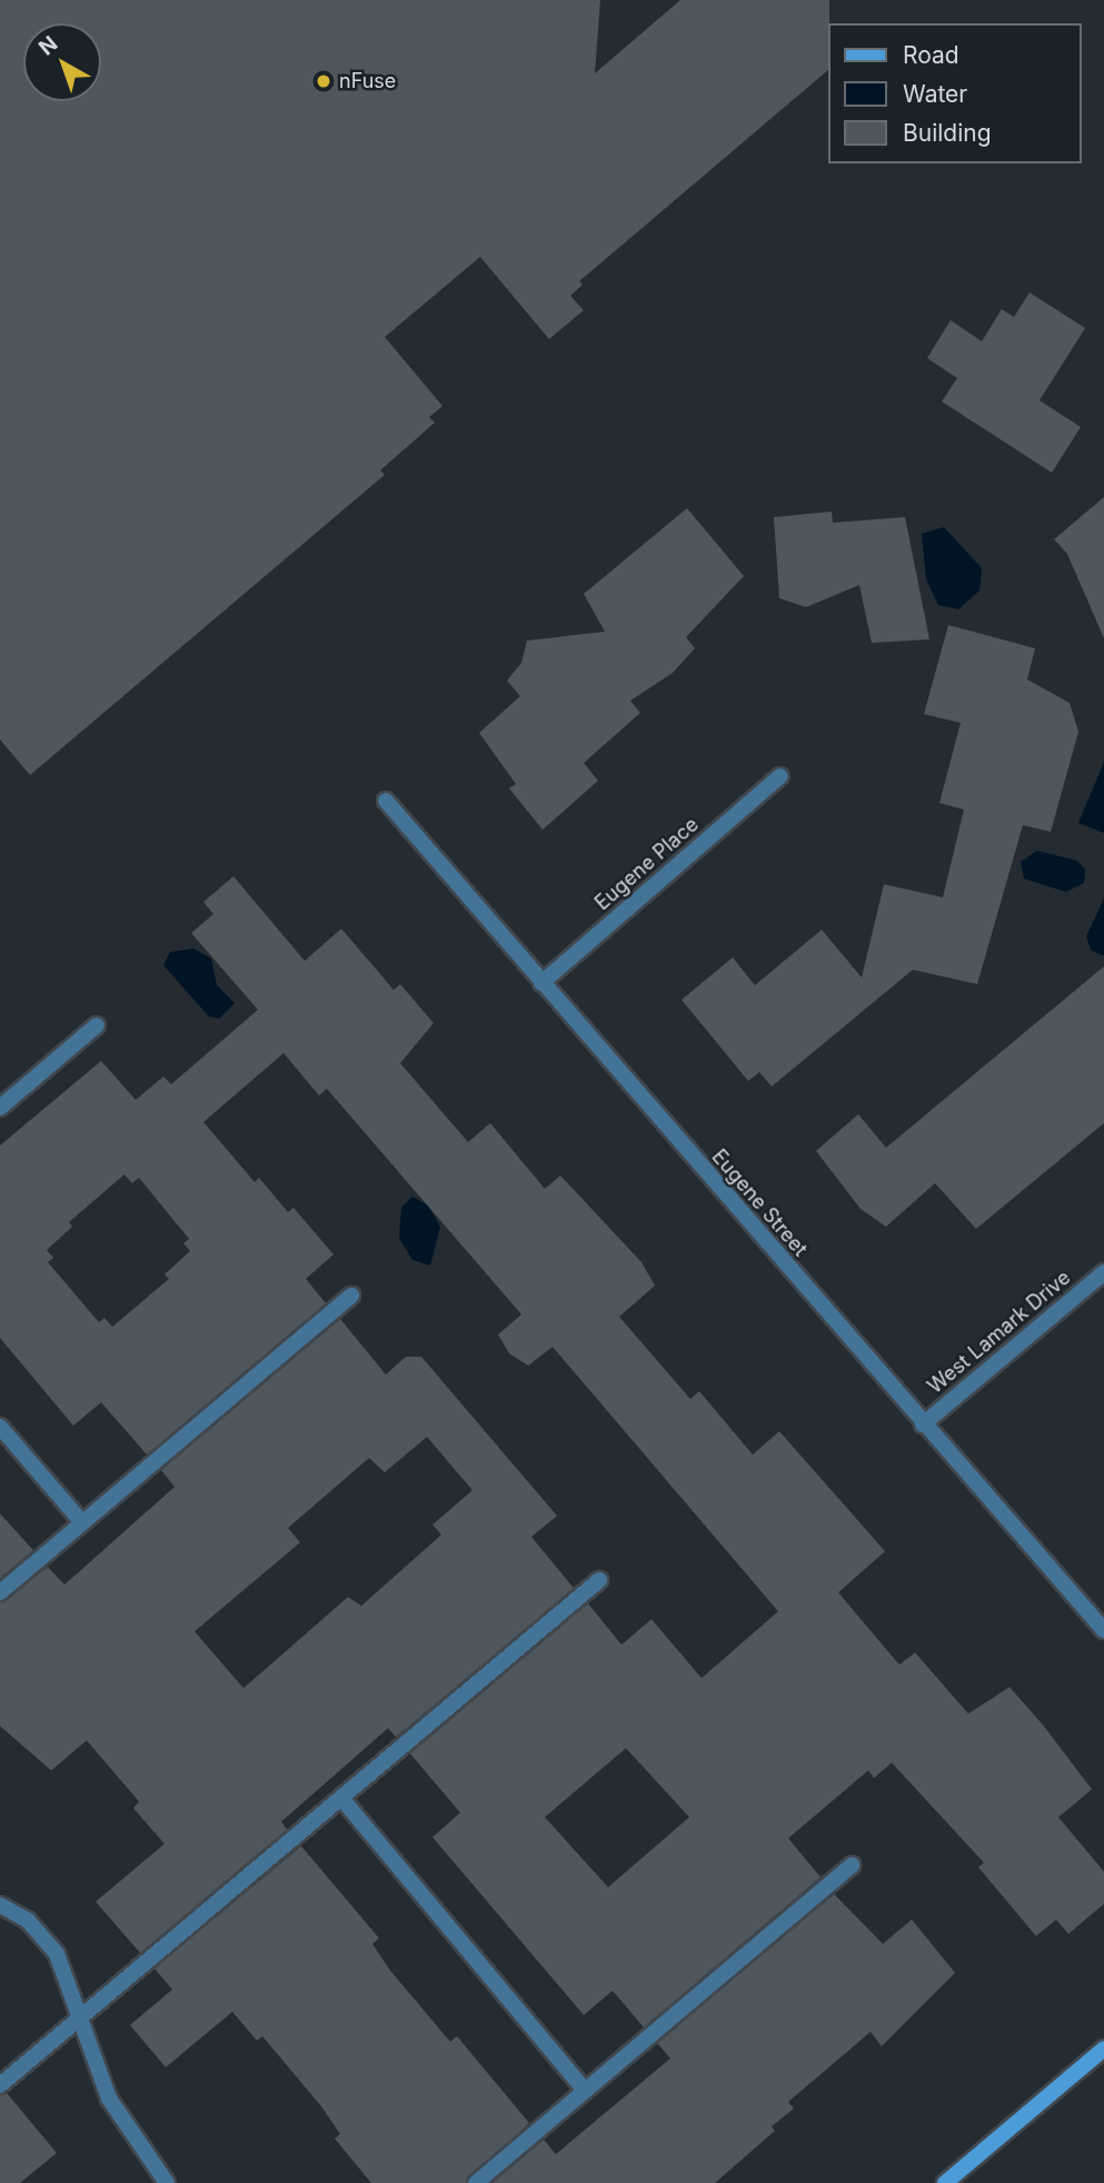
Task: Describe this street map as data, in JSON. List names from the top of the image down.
{
  "streets": {
    "street": ["Eugene Place", "Eugene Street", "West Lamark Drive"]
  },
  "crossings": [
    ["Eugene Place", "Eugene Street"],
    ["Eugene Street", "West Lamark Drive"]
  ],
  "places": ["nFuse"],
  "legend": ["Road", "Water", "Building"],
  "north": "top left"
}
